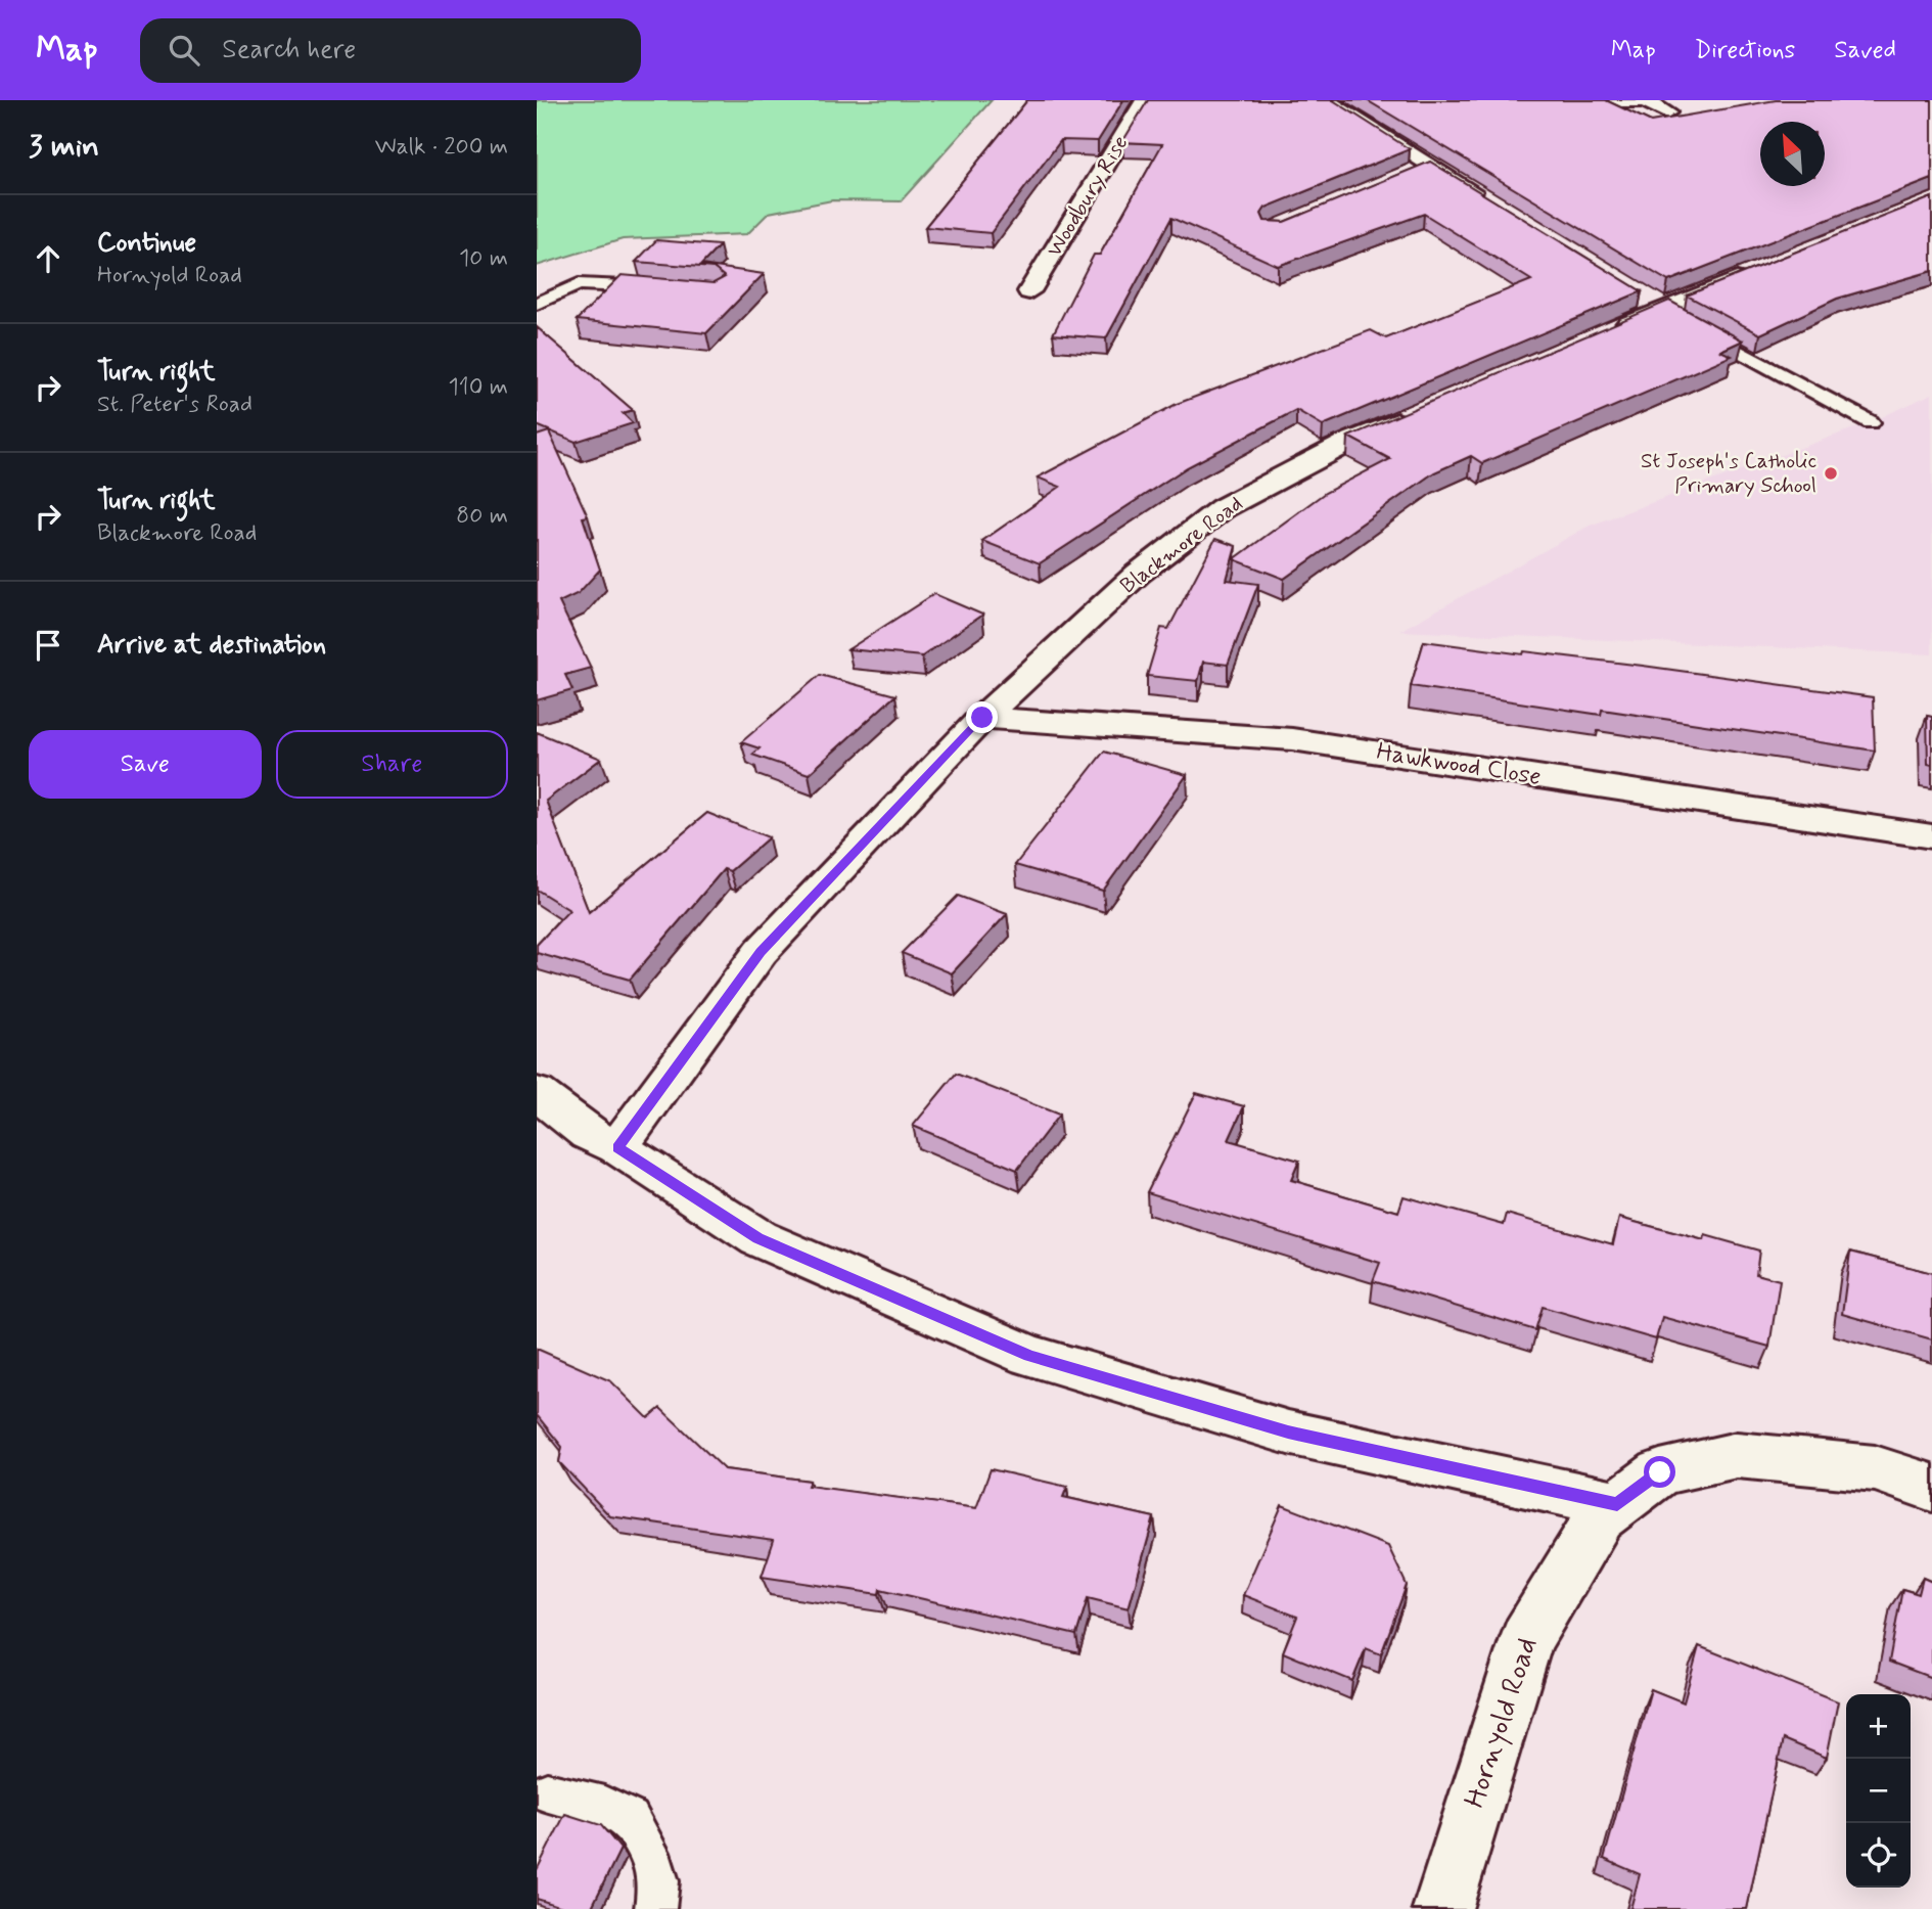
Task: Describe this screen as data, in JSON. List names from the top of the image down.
{
  "streets": {
    "street": [
      "Woodbury Rise",
      "Blackmore Road",
      "Hawkwood Close",
      "Hornyold Road"
    ]
  },
  "crossings": [
    ["Blackmore Road", "Hawkwood Close"]
  ],
  "places": ["St Joseph's Catholic Primary School"],
  "north": "top left",
  "page": {
    "header": "Map",
    "search": "Search here",
    "nav": ["Map", "Directions", "Saved"],
    "heading": ["3 min", "Walk · 200 m"],
    "list": [
      ["Continue", "Hornyold Road", "10 m"],
      ["Turn right", "St. Peter's Road", "110 m"],
      ["Turn right", "Blackmore Road", "80 m"],
      "Arrive at destination"
    ],
    "buttons": ["Save", "Share"],
    "map_buttons": ["+", "−"]
  }
}
